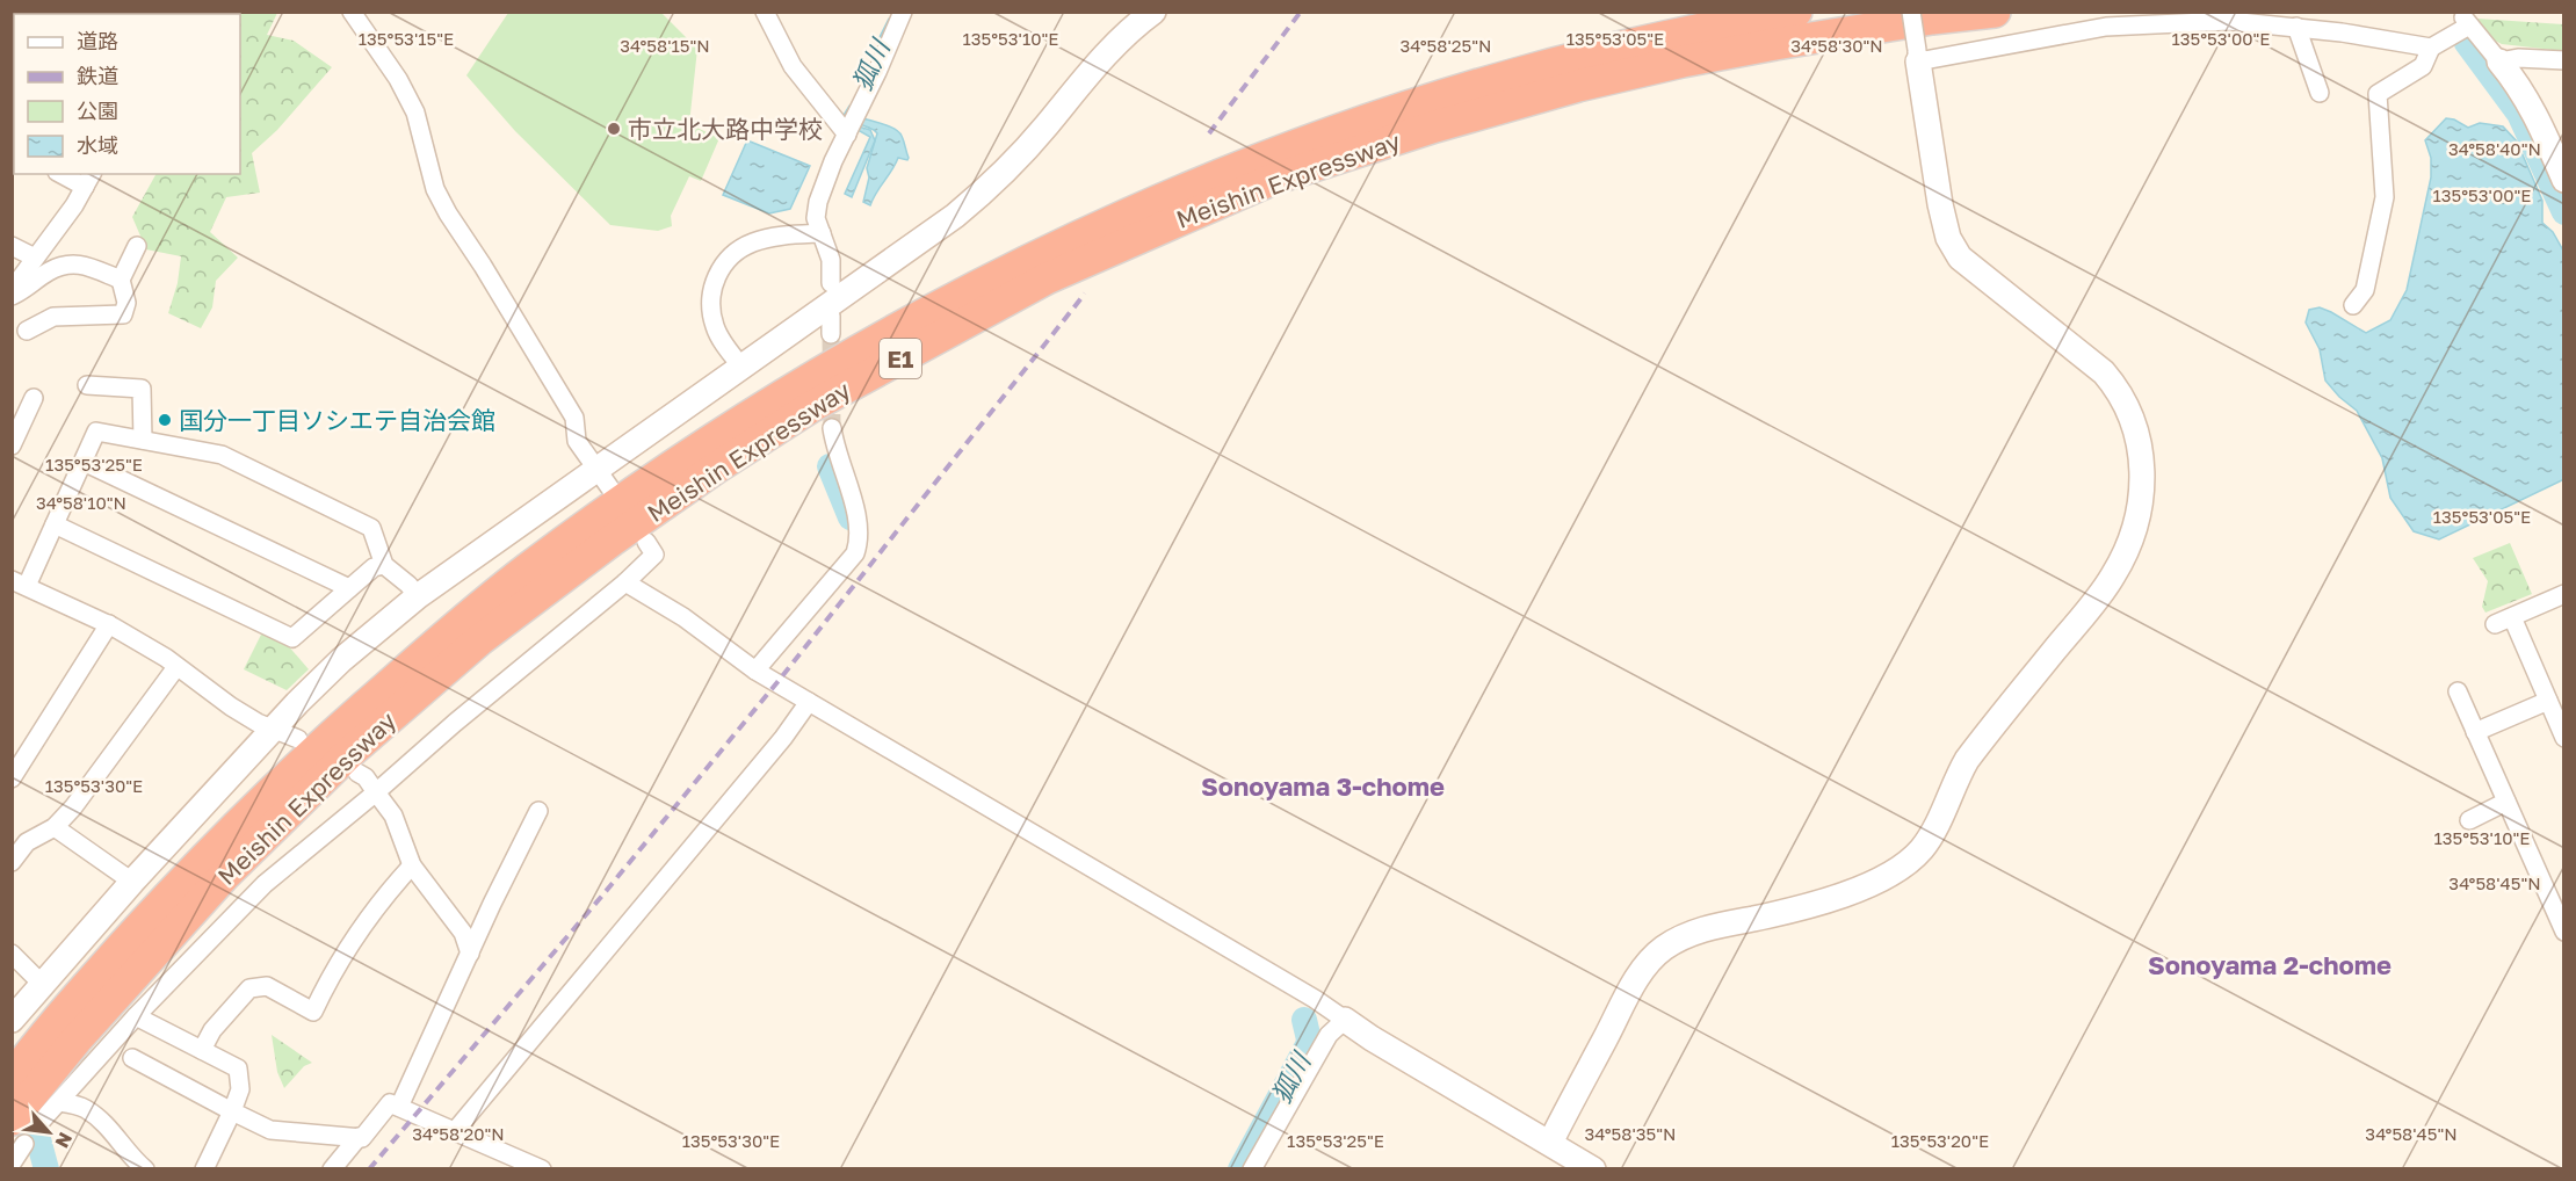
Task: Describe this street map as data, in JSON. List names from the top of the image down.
{
  "streets": {
    "highway": ["Meishin Expressway", "E1"]
  },
  "districts": ["Sonoyama 3-chome", "Sonoyama 2-chome"],
  "water": ["狐川"],
  "places": ["市立北大路中学校", "国分一丁目ソシエテ自治会館"],
  "legend": [
    "道路",
    "鉄道",
    "公園",
    "水域"
  ],
  "north": "bottom right",
  "coordinates": [
    "135°53'10\"E",
    "135°53'15\"E",
    "135°53'05\"E",
    "135°53'00\"E",
    "34°58'15\"N",
    "34°58'25\"N",
    "34°58'30\"N",
    "34°58'40\"N",
    "135°53'25\"E",
    "34°58'10\"N",
    "135°53'30\"E",
    "34°58'45\"N",
    "34°58'20\"N",
    "34°58'35\"N",
    "135°53'20\"E"
  ]
}
